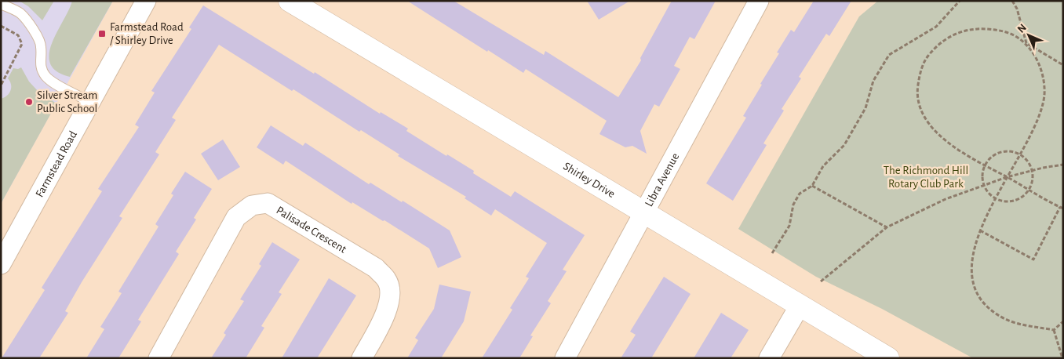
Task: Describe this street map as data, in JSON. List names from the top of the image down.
{
  "streets": {
    "street": [
      "Farmstead Road",
      "Shirley Drive",
      "Libra Avenue",
      "Palisade Crescent"
    ]
  },
  "crossings": [
    ["Shirley Drive", "Libra Avenue"]
  ],
  "parks": ["The Richmond Hill Rotary Club Park"],
  "places": {
    "transit": ["Farmstead Road / Shirley Drive"],
    "other": ["Silver Stream Public School"]
  },
  "north": "top left"
}
